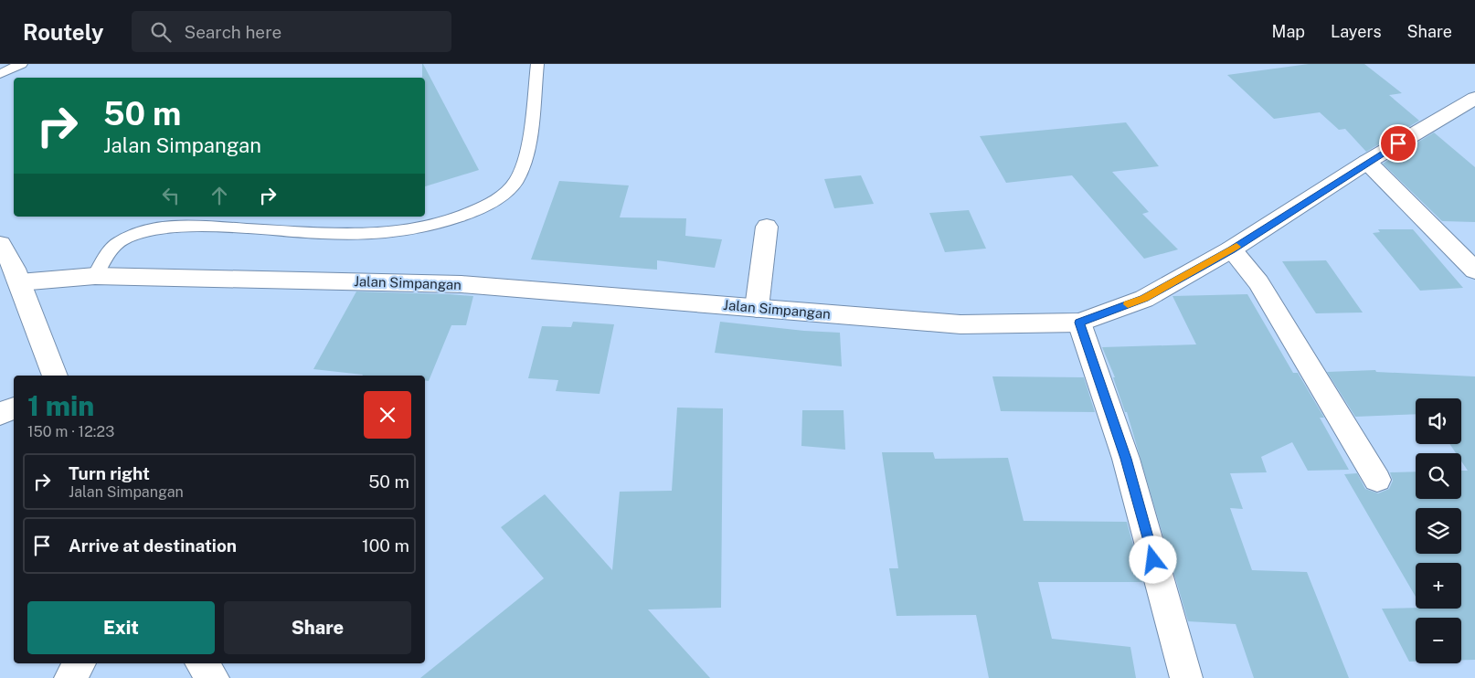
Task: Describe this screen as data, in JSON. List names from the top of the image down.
{
  "streets": {
    "street": ["Jalan Simpangan"]
  },
  "page": {
    "header": "Routely",
    "search": "Search here",
    "nav": ["Map", "Layers", "Share"],
    "turn": ["50 m", "Jalan Simpangan"],
    "heading": ["1 min", "150 m · 12:23"],
    "map_buttons": ["+", "−"],
    "list": [
      {
        "name": "Turn right",
        "note": "Jalan Simpangan",
        "value": "50 m"
      },
      {
        "name": "Arrive at destination",
        "value": "100 m"
      }
    ],
    "buttons": ["Exit", "Share"]
  }
}
